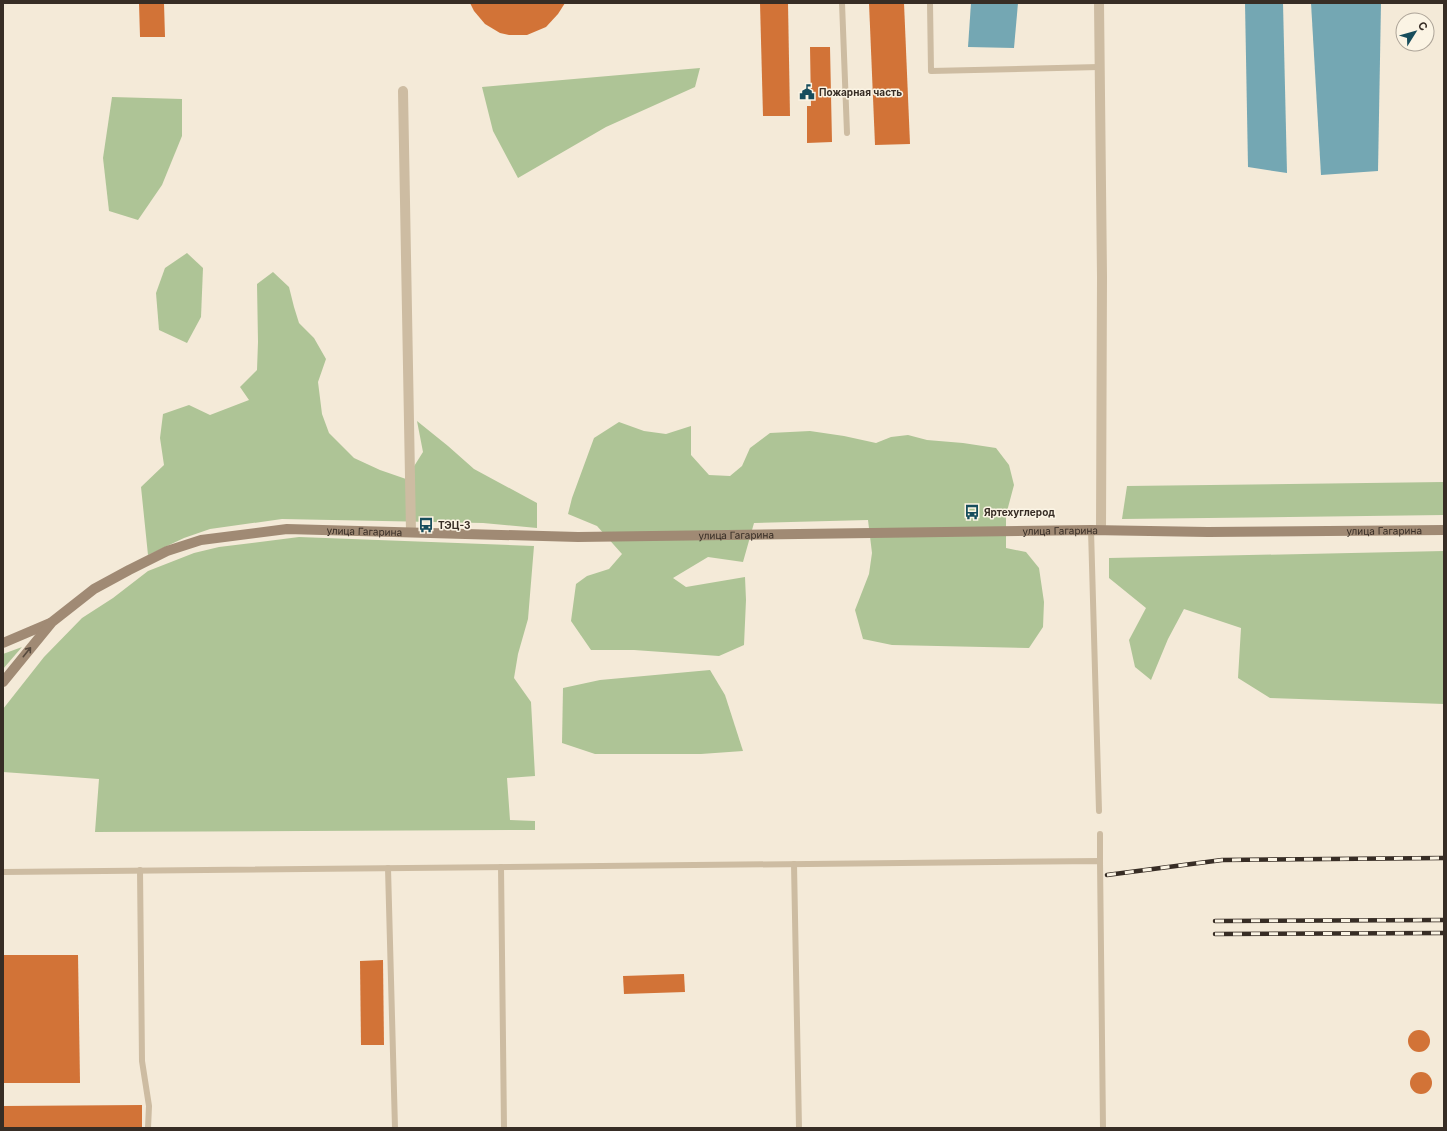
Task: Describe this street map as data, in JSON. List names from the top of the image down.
{
  "streets": {
    "main road": ["улица Гагарина"]
  },
  "places": {
    "public building": ["Пожарная часть"],
    "bus stop": ["Яртехуглерод", "ТЭЦ-3"]
  },
  "north": "top right"
}
